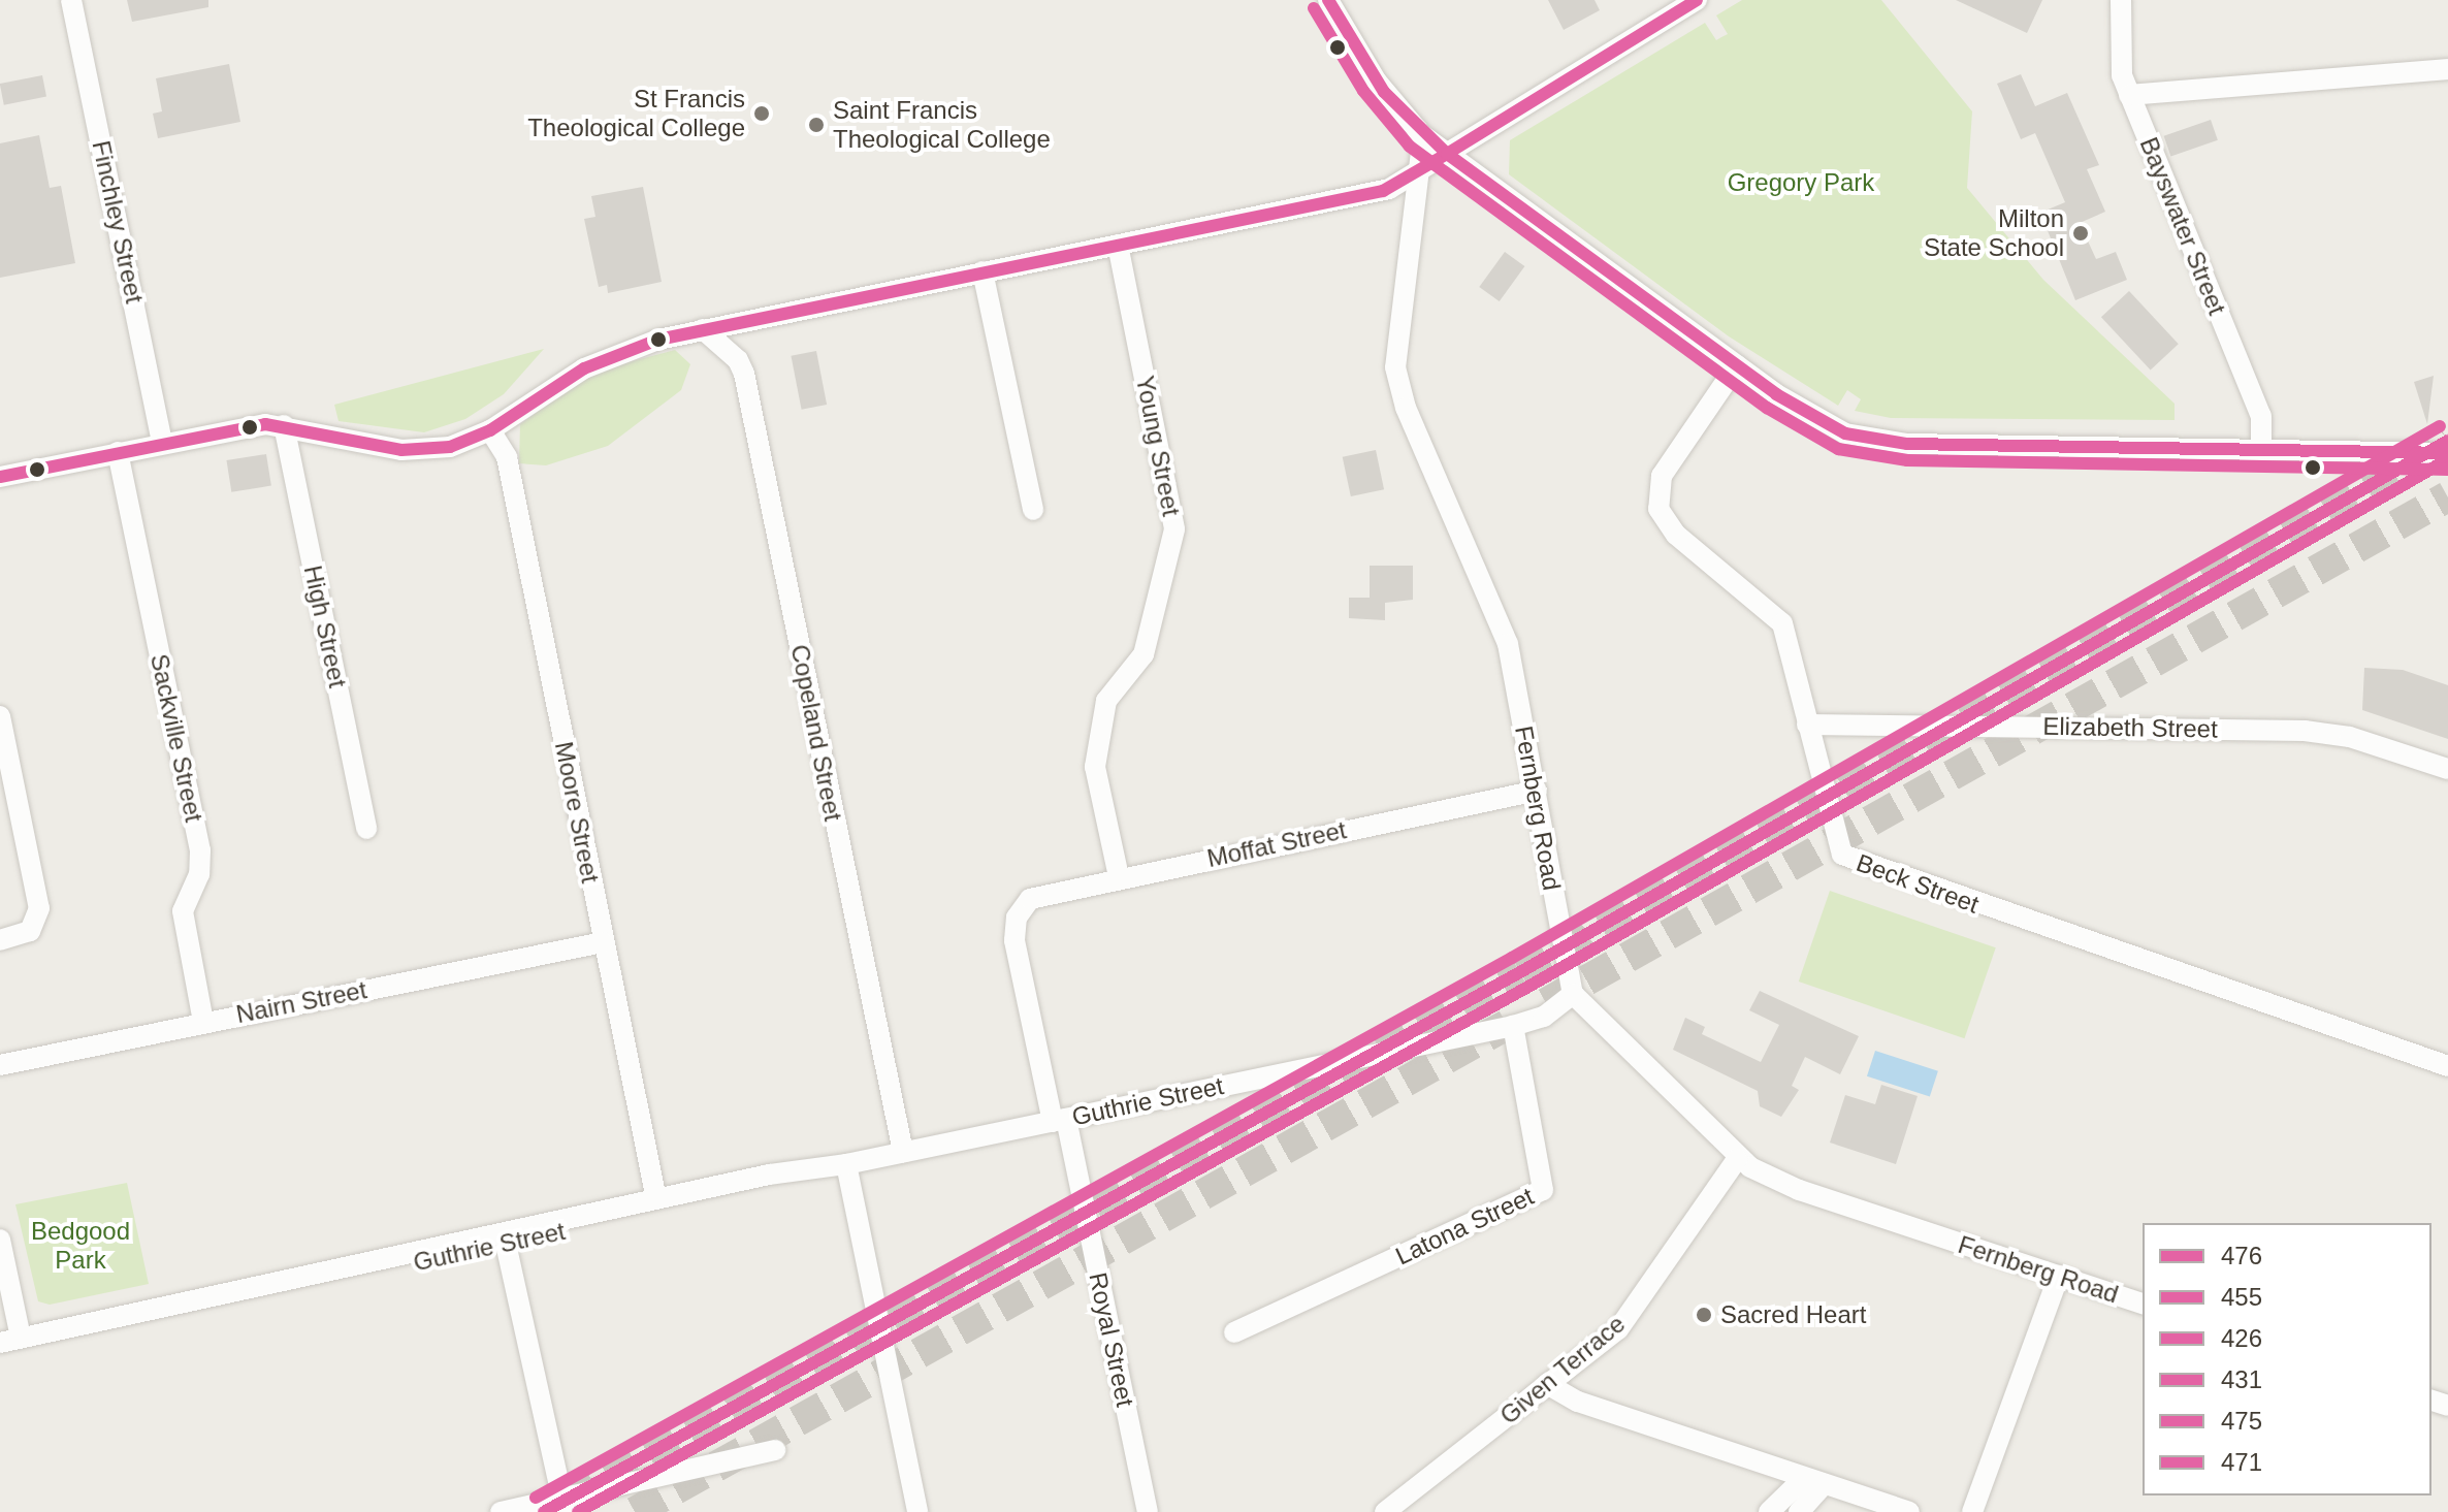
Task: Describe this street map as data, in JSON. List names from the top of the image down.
{
  "streets": {
    "street": [
      "Finchley Street",
      "Bayswater Street",
      "Young Street",
      "High Street",
      "Elizabeth Street",
      "Copeland Street",
      "Sackville Street",
      "Fernberg Road",
      "Moore Street",
      "Moffat Street",
      "Beck Street",
      "Nairn Street",
      "Guthrie Street",
      "Latona Street",
      "Royal Street",
      "Given Terrace"
    ]
  },
  "crossings": [
    ["Young Street", "Moffat Street"],
    ["Elizabeth Street", "Beck Street"],
    ["Copeland Street", "Guthrie Street"],
    ["Sackville Street", "Nairn Street"],
    ["Fernberg Road", "Moffat Street"],
    ["Fernberg Road", "Guthrie Street"],
    ["Fernberg Road", "Given Terrace"],
    ["Moore Street", "Nairn Street"],
    ["Moore Street", "Guthrie Street"],
    ["Moffat Street", "Royal Street"],
    ["Guthrie Street", "Latona Street"],
    ["Guthrie Street", "Royal Street"]
  ],
  "parks": ["Gregory Park", "Bedgood Park"],
  "places": [
    "St Francis Theological College",
    "Saint Francis Theological College",
    "Milton State School",
    "Sacred Heart"
  ],
  "lines": [
    "transit line 471",
    "transit line 475",
    "transit line 476",
    "transit line 431",
    "transit line 455",
    "transit line 426"
  ],
  "legend": [
    "476",
    "455",
    "426",
    "431",
    "475",
    "471"
  ]
}
